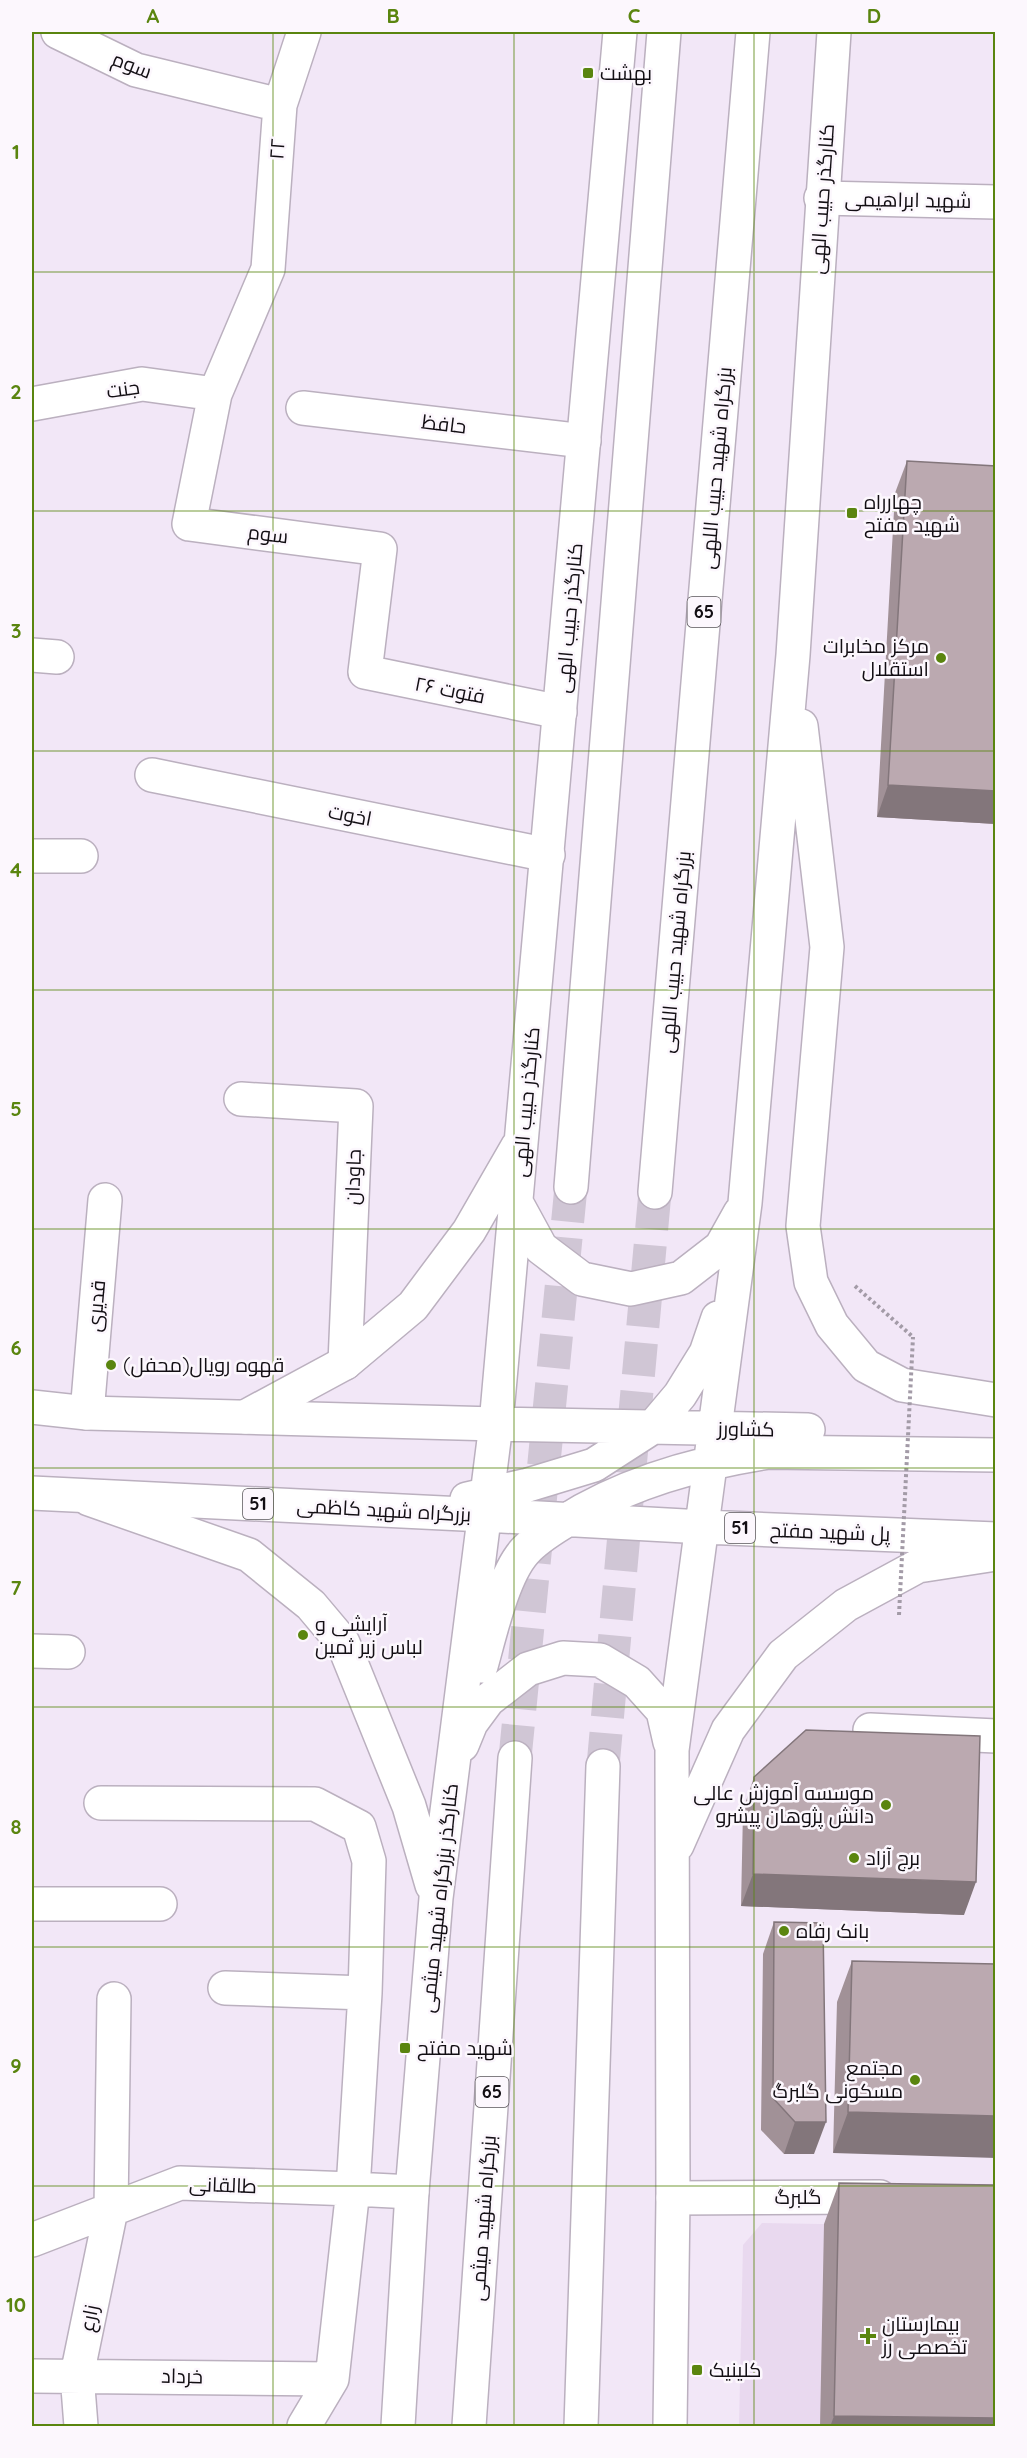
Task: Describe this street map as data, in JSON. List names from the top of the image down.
{
  "streets": {
    "main road": [
      "سوم",
      "۲۲",
      "کنارگذر حبیب الهی",
      "شهید ابراهیمی",
      "جنت",
      "حافظ",
      "بزرگراه شهید حبیب اللهی",
      "65",
      "فتوت ۲۶",
      "اخوت",
      "جاودان",
      "قدیری",
      "کشاورز",
      "51",
      "بزرگراه شهید کاظمی",
      "پل شهید مفتح",
      "کنارگذر بزرگراه شهید میثمی",
      "طالقانی",
      "گلبرگ",
      "بزرگراه شهید میثمی",
      "زارع",
      "خرداد"
    ]
  },
  "crossings": [
    ["سوم", "۲۲"],
    ["سوم", "جنت"],
    ["سوم", "فتوت ۲۶"],
    ["۲۲", "جنت"],
    ["کنارگذر حبیب الهی", "شهید ابراهیمی"],
    ["کنارگذر حبیب الهی", "حافظ"],
    ["کنارگذر حبیب الهی", "فتوت ۲۶"],
    ["کنارگذر حبیب الهی", "اخوت"],
    ["کنارگذر حبیب الهی", "کشاورز"],
    ["کنارگذر حبیب الهی", "کنارگذر بزرگراه شهید میثمی"],
    ["کشاورز", "کنارگذر بزرگراه شهید میثمی"],
    ["بزرگراه شهید کاظمی", "پل شهید مفتح"],
    ["بزرگراه شهید کاظمی", "کنارگذر بزرگراه شهید میثمی"],
    ["پل شهید مفتح", "کنارگذر بزرگراه شهید میثمی"],
    ["طالقانی", "زارع"],
    ["زارع", "خرداد"]
  ],
  "places": {
    "transit": [
      "بهشت",
      "چهارراه شهید مفتح",
      "شهید مفتح",
      "کلینیک"
    ],
    "other": [
      "مرکز مخابرات استقلال",
      "قهوه رویال(محفل)",
      "آرایشی و لباس زیر ثمین",
      "موسسه آموزش عالی دانش پژوهان پیشرو",
      "برج آزاد",
      "بانک رفاه",
      "مجتمع مسکونی گلبرگ"
    ],
    "health": ["بیمارستان تخصصی رز"]
  },
  "grid": {
    "columns": [
      "A",
      "B",
      "C",
      "D"
    ],
    "rows": [
      "1",
      "2",
      "3",
      "4",
      "5",
      "6",
      "7",
      "8",
      "9",
      "10"
    ]
  }
}
